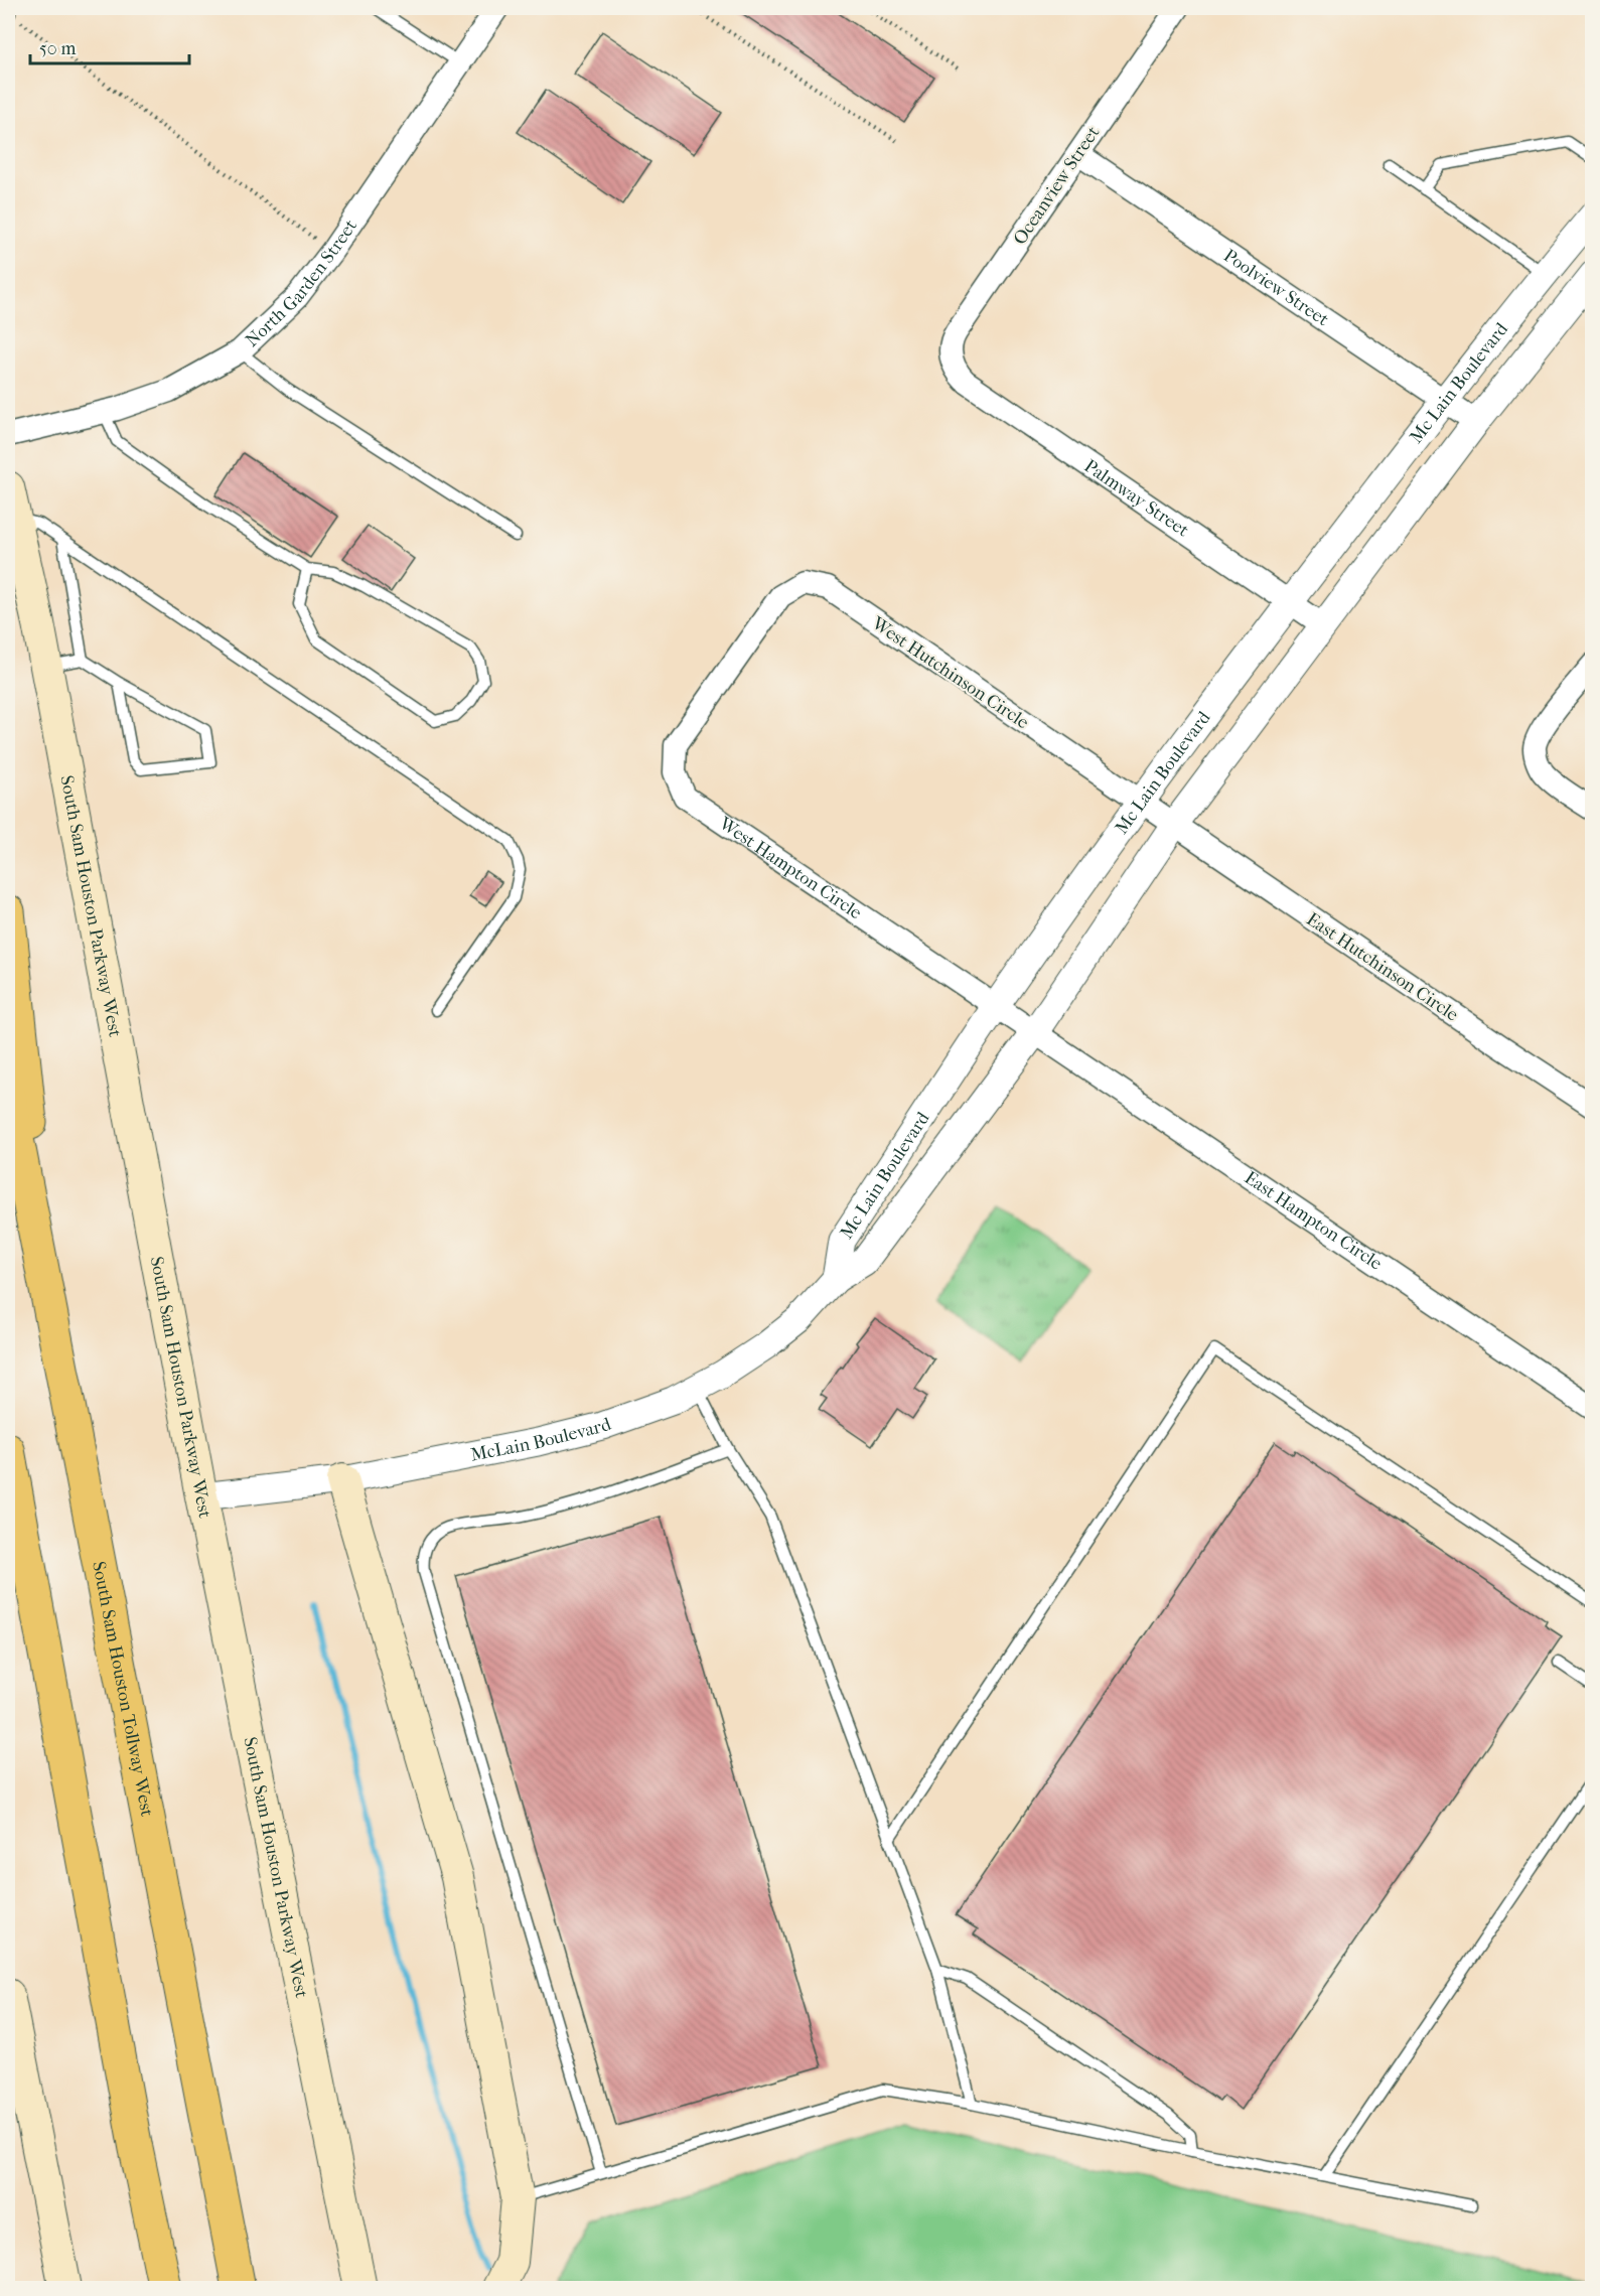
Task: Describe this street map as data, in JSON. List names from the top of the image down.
{
  "streets": {
    "highway": ["South Sam Houston Tollway West"],
    "main road": ["South Sam Houston Parkway West"],
    "street": [
      "Oceanview Street",
      "North Garden Street",
      "Poolview Street",
      "Mc Lain Boulevard",
      "Palmway Street",
      "West Hutchinson Circle",
      "West Hampton Circle",
      "East Hutchinson Circle",
      "East Hampton Circle",
      "McLain Boulevard"
    ]
  },
  "crossings": [
    ["Oceanview Street", "Poolview Street"],
    ["Oceanview Street", "Palmway Street"],
    ["Poolview Street", "Mc Lain Boulevard"],
    ["Mc Lain Boulevard", "Palmway Street"],
    ["Mc Lain Boulevard", "West Hutchinson Circle"],
    ["Mc Lain Boulevard", "West Hampton Circle"],
    ["Mc Lain Boulevard", "East Hutchinson Circle"],
    ["Mc Lain Boulevard", "East Hampton Circle"],
    ["Mc Lain Boulevard", "McLain Boulevard"],
    ["West Hutchinson Circle", "West Hampton Circle"],
    ["West Hutchinson Circle", "East Hutchinson Circle"],
    ["West Hampton Circle", "East Hampton Circle"],
    ["South Sam Houston Parkway West", "McLain Boulevard"]
  ],
  "scale_bar": "50 m"
}
